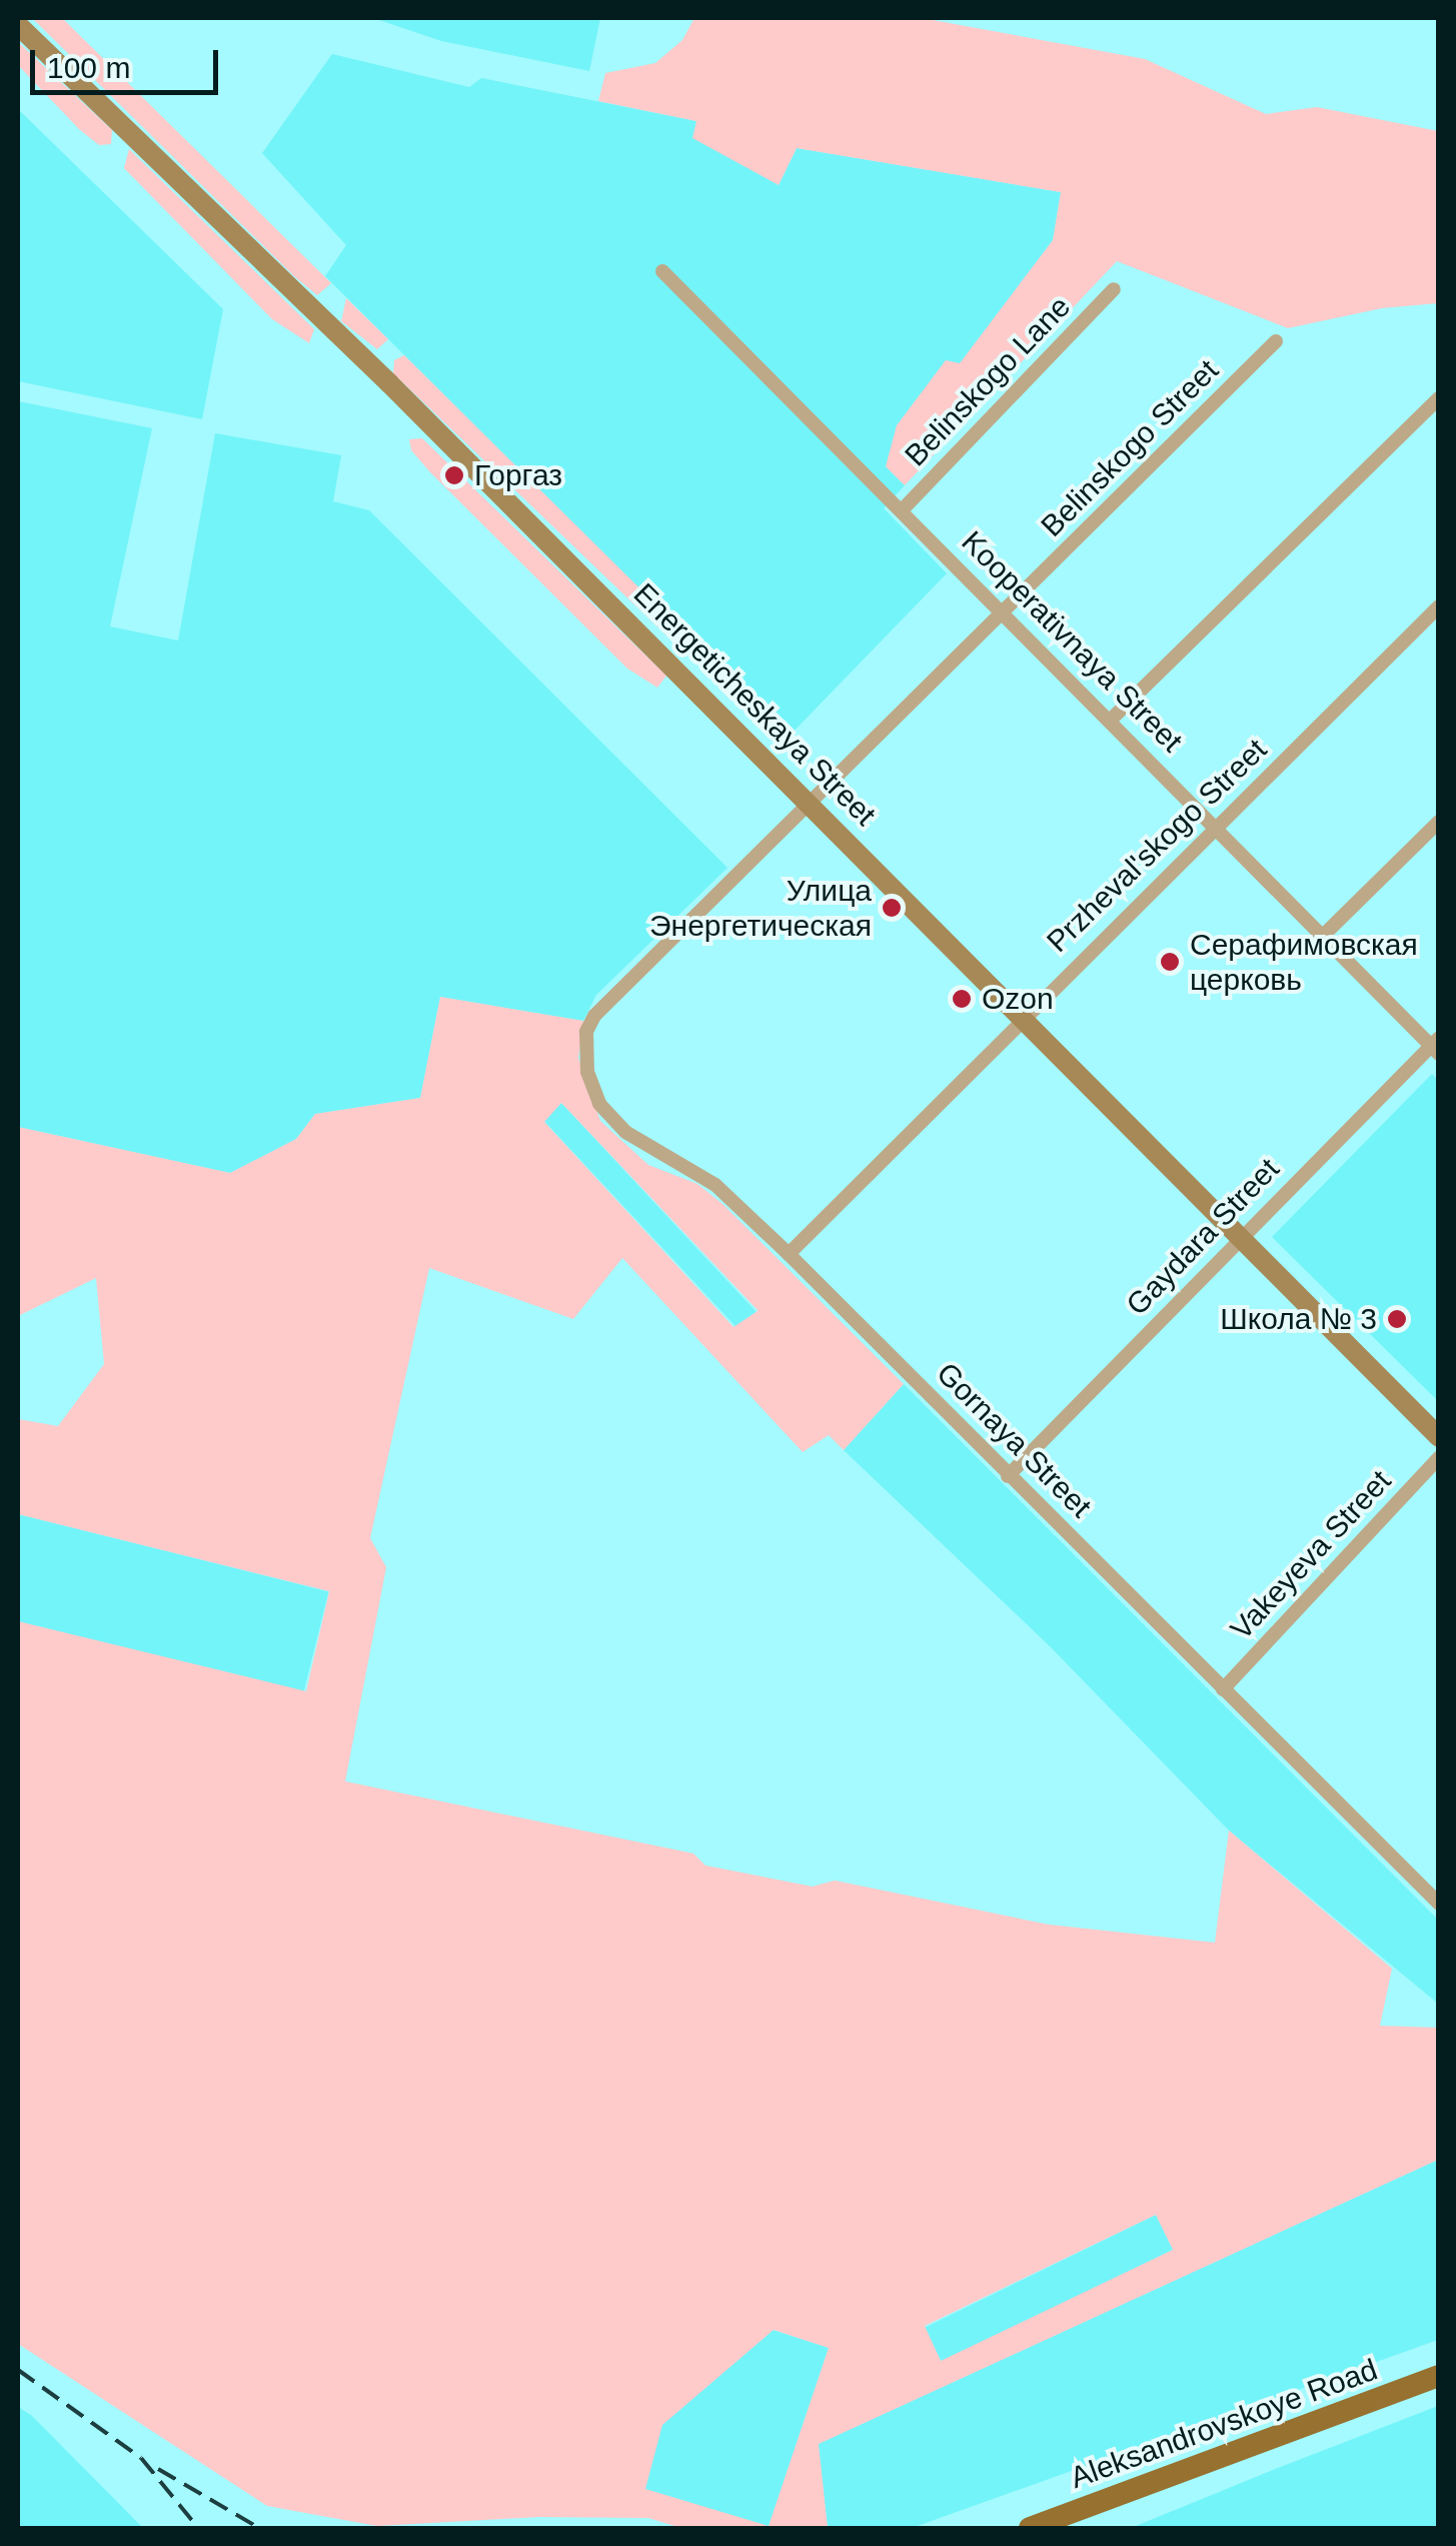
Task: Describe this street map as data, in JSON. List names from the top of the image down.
{
  "streets": {
    "main road": ["Aleksandrovskoye Road"],
    "street": [
      "Belinskogo Lane",
      "Belinskogo Street",
      "Kooperativnaya Street",
      "Energeticheskaya Street",
      "Przheval'skogo Street",
      "Gaydara Street",
      "Gornaya Street",
      "Vakeyeva Street"
    ]
  },
  "crossings": [
    ["Belinskogo Lane", "Kooperativnaya Street"],
    ["Belinskogo Street", "Kooperativnaya Street"],
    ["Belinskogo Street", "Energeticheskaya Street"],
    ["Belinskogo Street", "Gornaya Street"],
    ["Kooperativnaya Street", "Przheval'skogo Street"],
    ["Kooperativnaya Street", "Gaydara Street"],
    ["Energeticheskaya Street", "Przheval'skogo Street"],
    ["Energeticheskaya Street", "Gaydara Street"],
    ["Przheval'skogo Street", "Gornaya Street"],
    ["Gaydara Street", "Gornaya Street"],
    ["Gornaya Street", "Vakeyeva Street"]
  ],
  "places": [
    "Горгаз",
    "Улица Энергетическая",
    "Серафимовская церковь",
    "Ozon",
    "Школа № 3"
  ],
  "scale_bar": "100 m"
}
